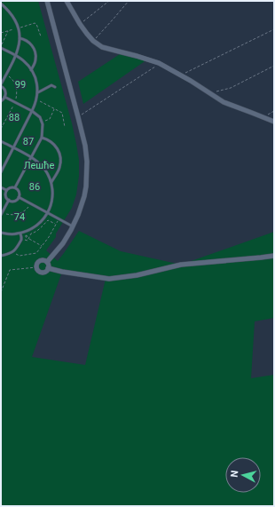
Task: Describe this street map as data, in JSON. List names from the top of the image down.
{
  "parks": [
    "99",
    "88",
    "87",
    "Лешће",
    "86",
    "74"
  ],
  "north": "left"
}
